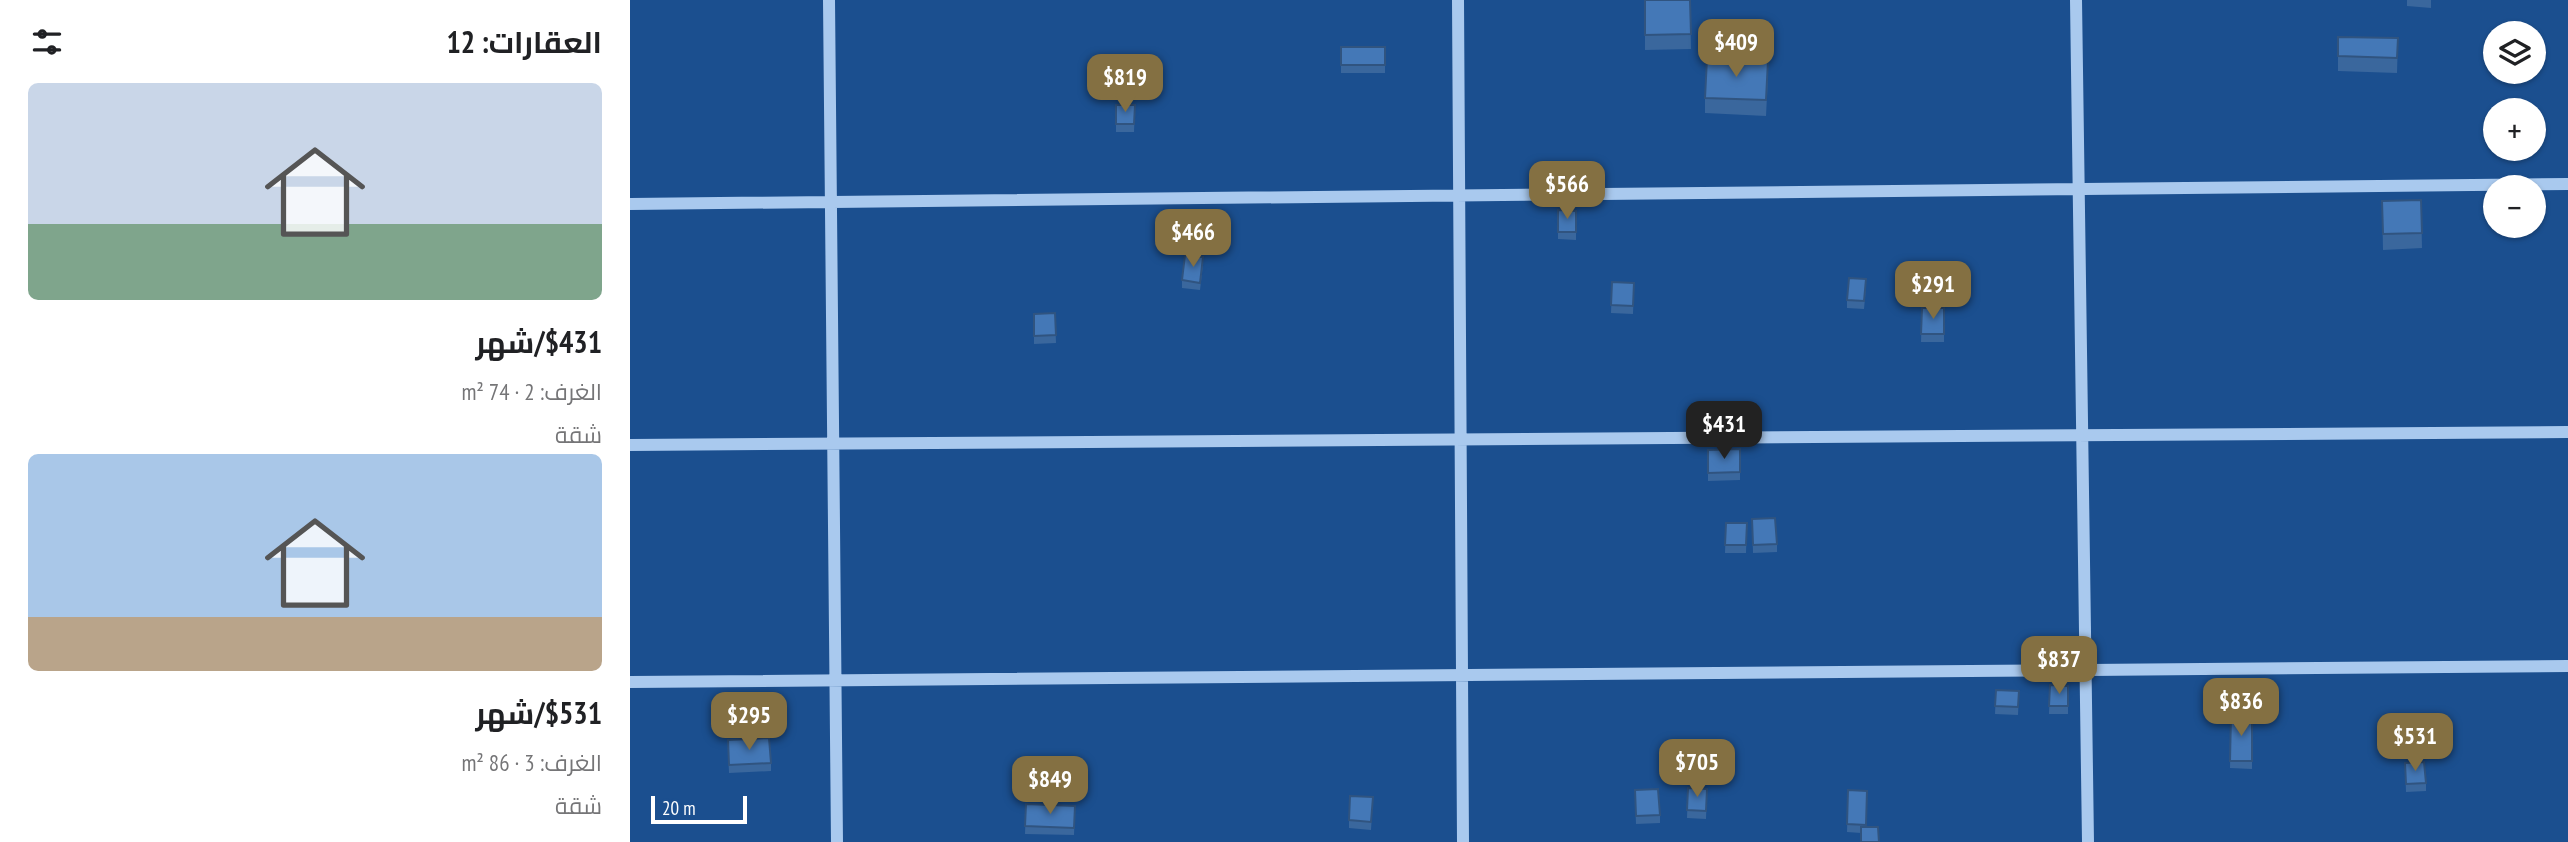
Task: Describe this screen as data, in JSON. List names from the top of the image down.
{
  "scale_bar": "20 m",
  "page": {
    "heading": "العقارات: 12",
    "price": [
      "$409",
      "$819",
      "$566",
      "$466",
      "$291",
      "$431",
      "$837",
      "$836",
      "$295",
      "$531",
      "$705",
      "$849"
    ],
    "map_buttons": ["+", "−"],
    "list": [
      {
        "name": "$431/شهر",
        "note": "الغرف: 2 · 74 m² · شقة"
      },
      {
        "name": "$531/شهر",
        "note": "الغرف: 3 · 86 m² · شقة"
      }
    ],
    "scale": "20 m"
  }
}
